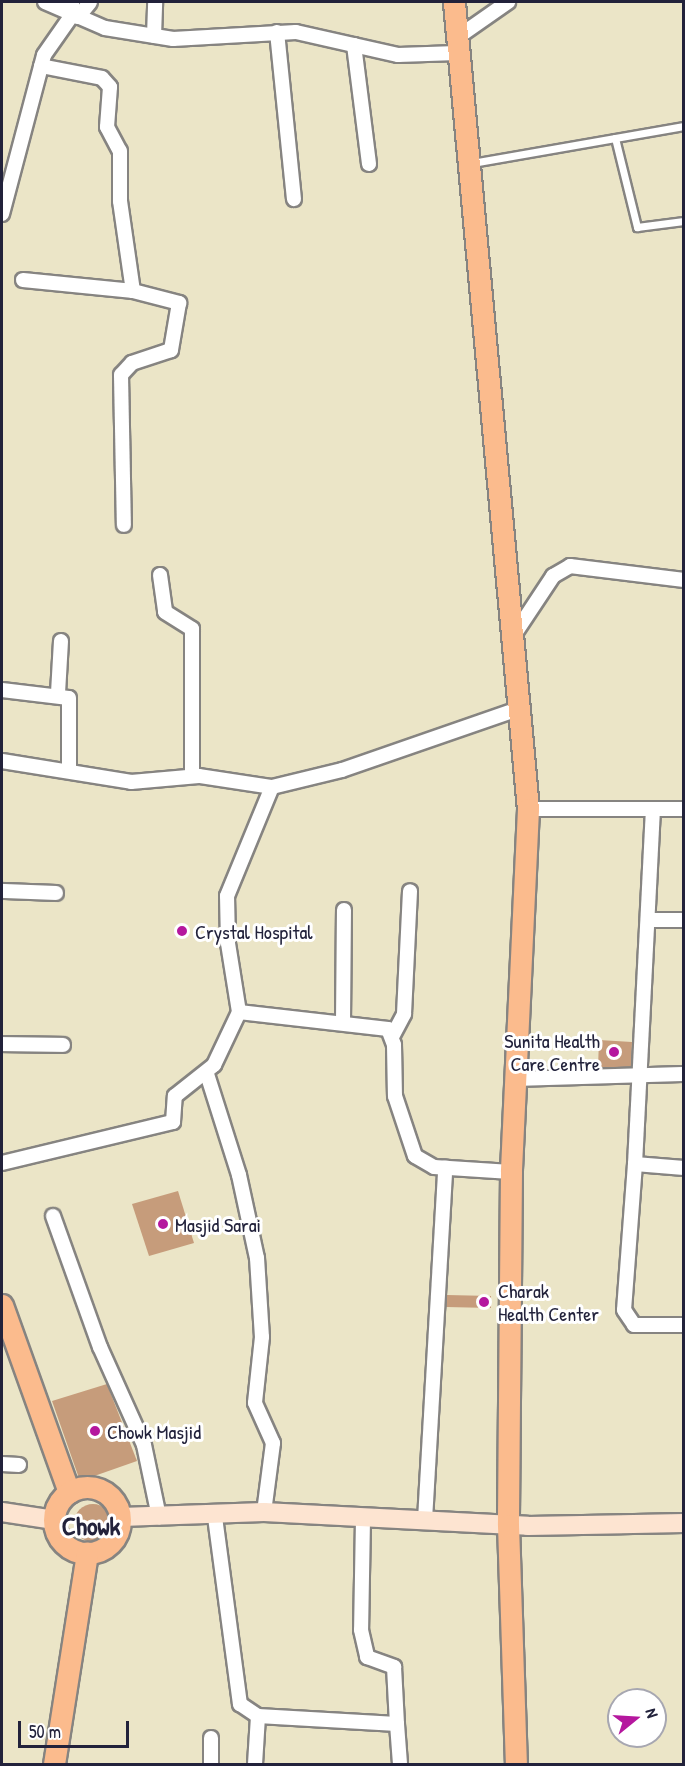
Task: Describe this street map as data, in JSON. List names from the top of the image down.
{
  "districts": ["Chowk"],
  "places": [
    "Crystal Hospital",
    "Sunita Health Care Centre",
    "Masjid Sarai",
    "Charak Health Center",
    "Chowk Masjid"
  ],
  "scale_bar": "50 m",
  "north": "right"
}
